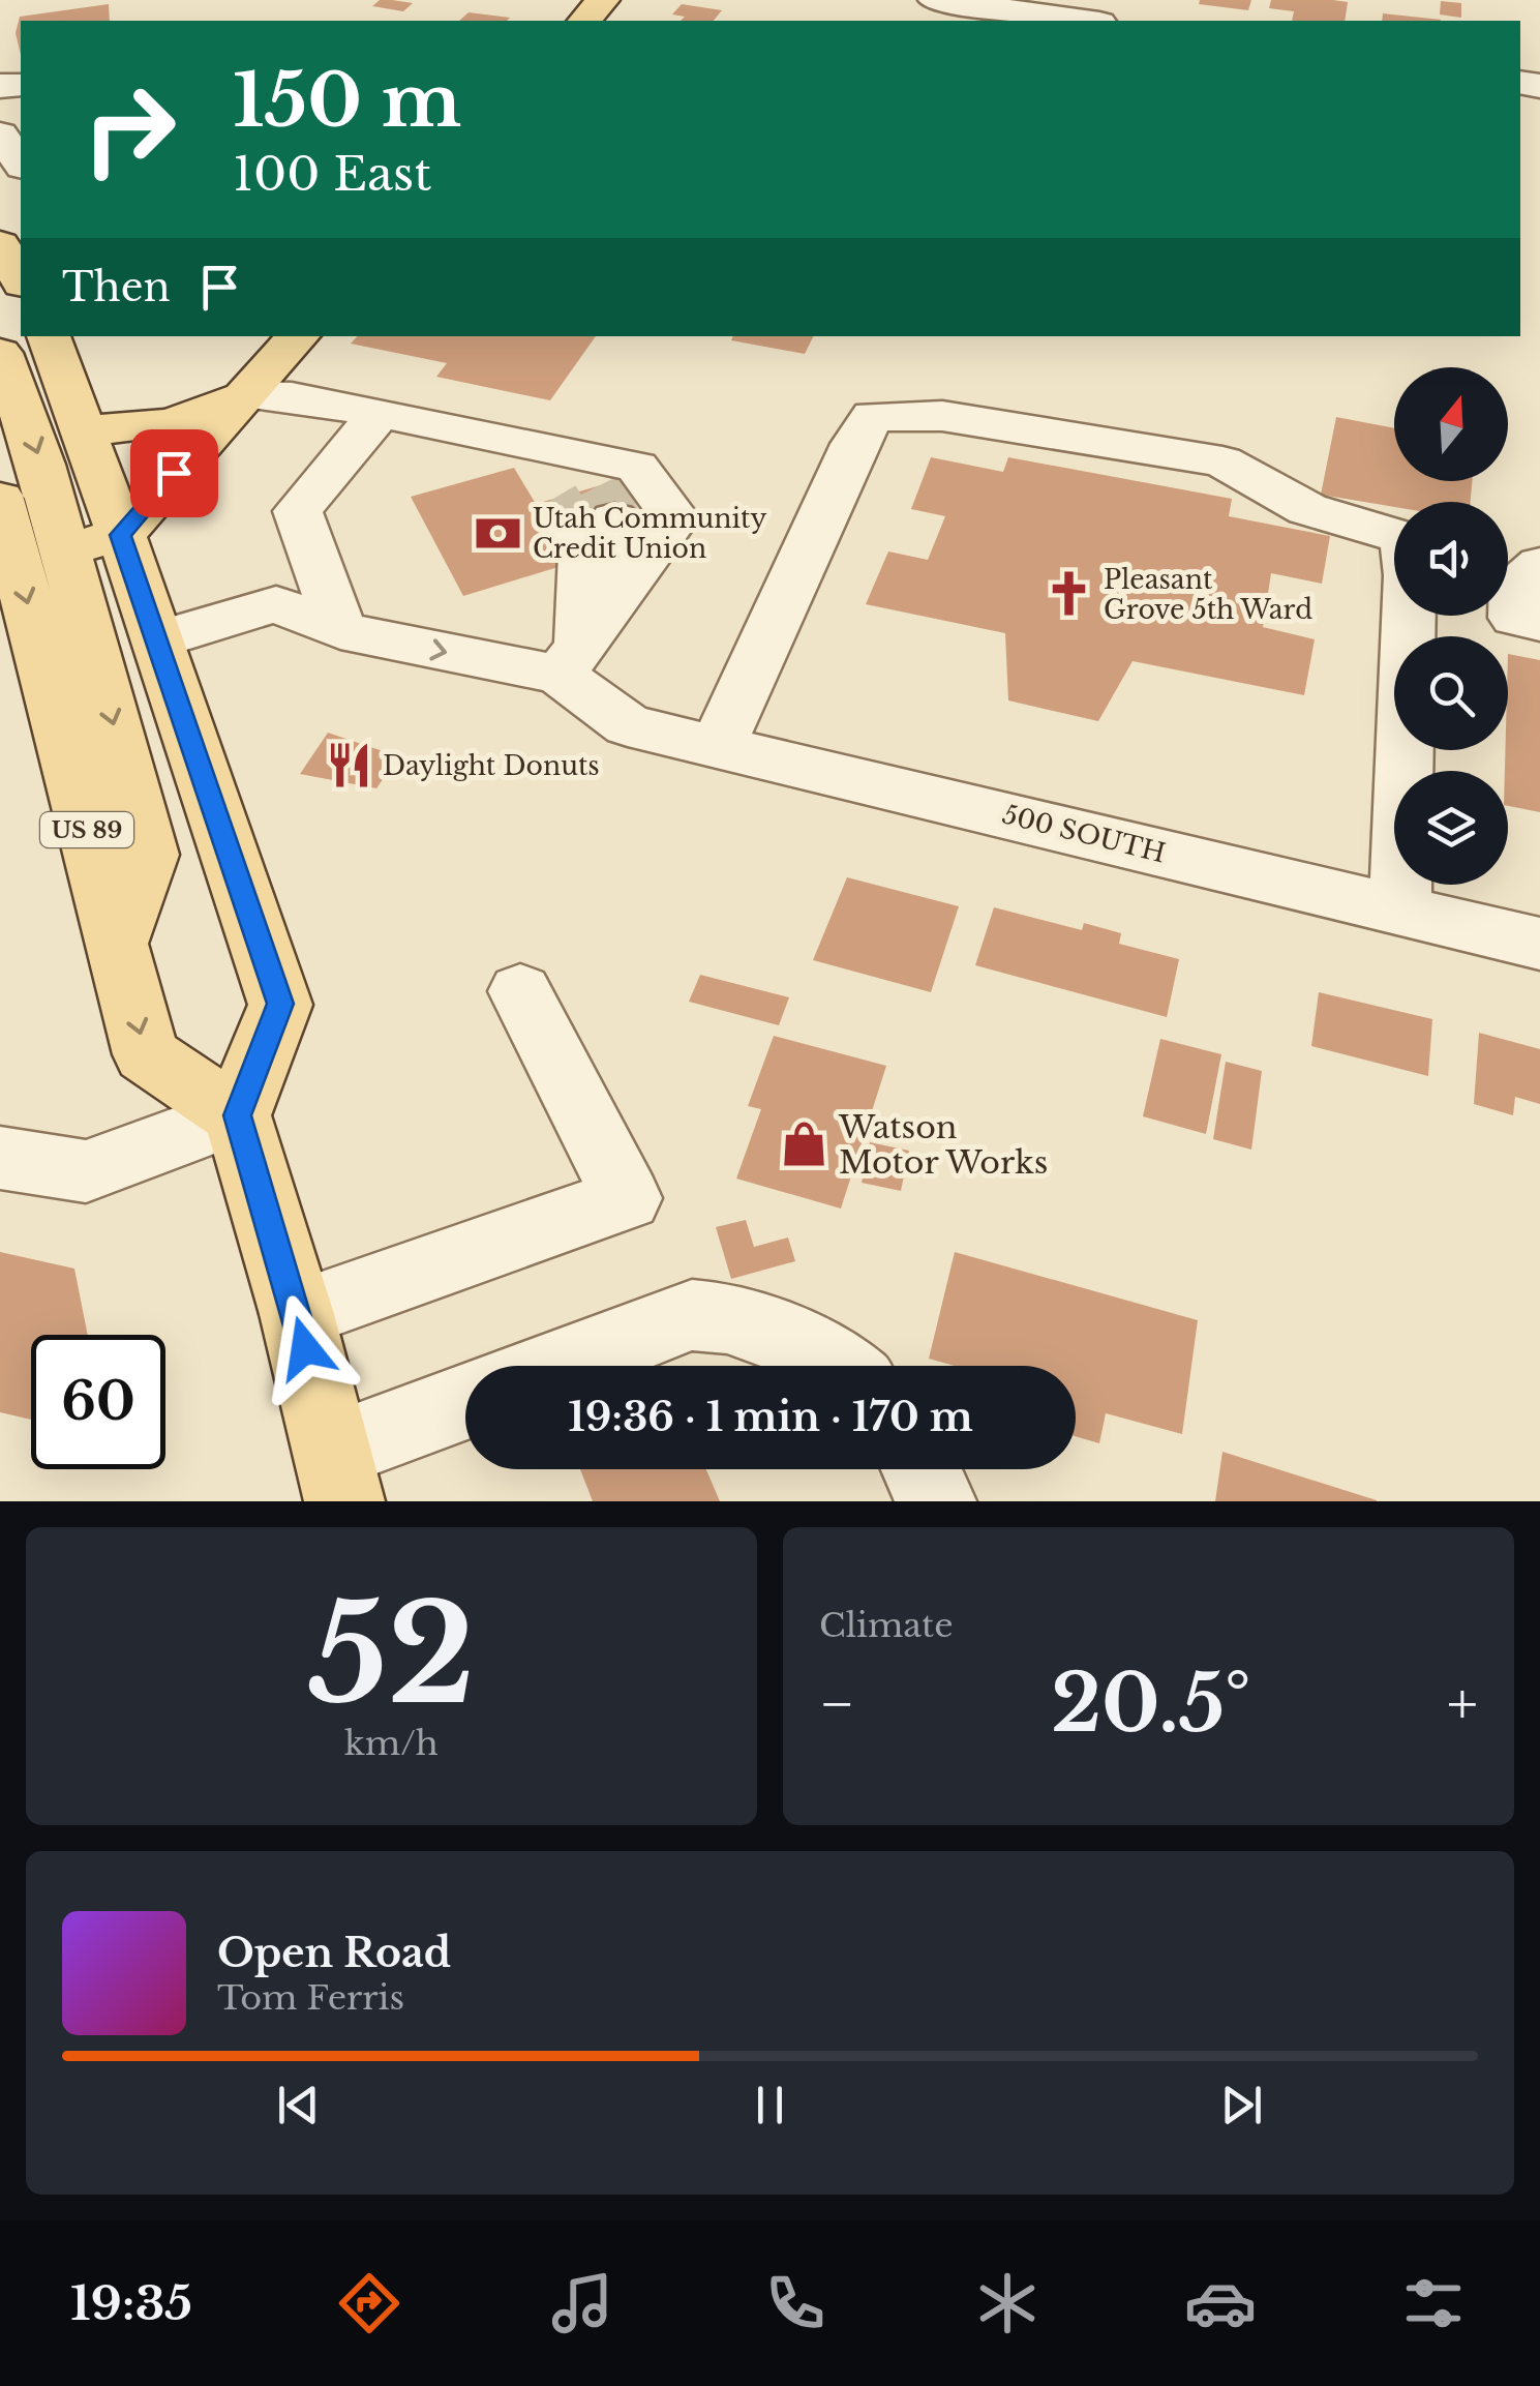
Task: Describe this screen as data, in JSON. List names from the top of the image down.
{
  "streets": {
    "main road": ["US 89"],
    "street": ["500 SOUTH"]
  },
  "places": {
    "bank": ["Utah Community Credit Union"],
    "church": ["Pleasant Grove 5th Ward"],
    "restaurant": ["Daylight Donuts"],
    "shop": ["Watson Motor Works"]
  },
  "north": "top",
  "page": {
    "turn": ["150 m", "100 East"],
    "then": "Then",
    "limit": "60",
    "trip": "19:36 · 1 min · 170 m",
    "tile": [
      ["52", "km/h"],
      "Climate"
    ],
    "heat": ["−", "20.5°", "+"],
    "song": ["Open Road", "Tom Ferris"],
    "tabs": "19:35"
  }
}
